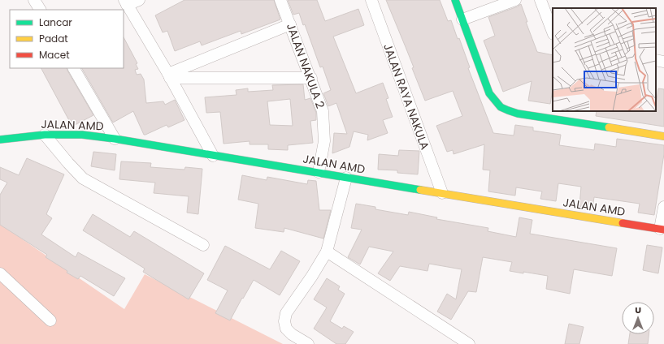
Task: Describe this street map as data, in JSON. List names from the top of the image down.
{
  "streets": {
    "street": ["JALAN NAKULA 2", "JALAN RAYA NAKULA", "JALAN AMD"]
  },
  "crossings": [
    ["JALAN NAKULA 2", "JALAN AMD"],
    ["JALAN RAYA NAKULA", "JALAN AMD"]
  ],
  "legend": ["Lancar", "Padat", "Macet"],
  "north": "top"
}
